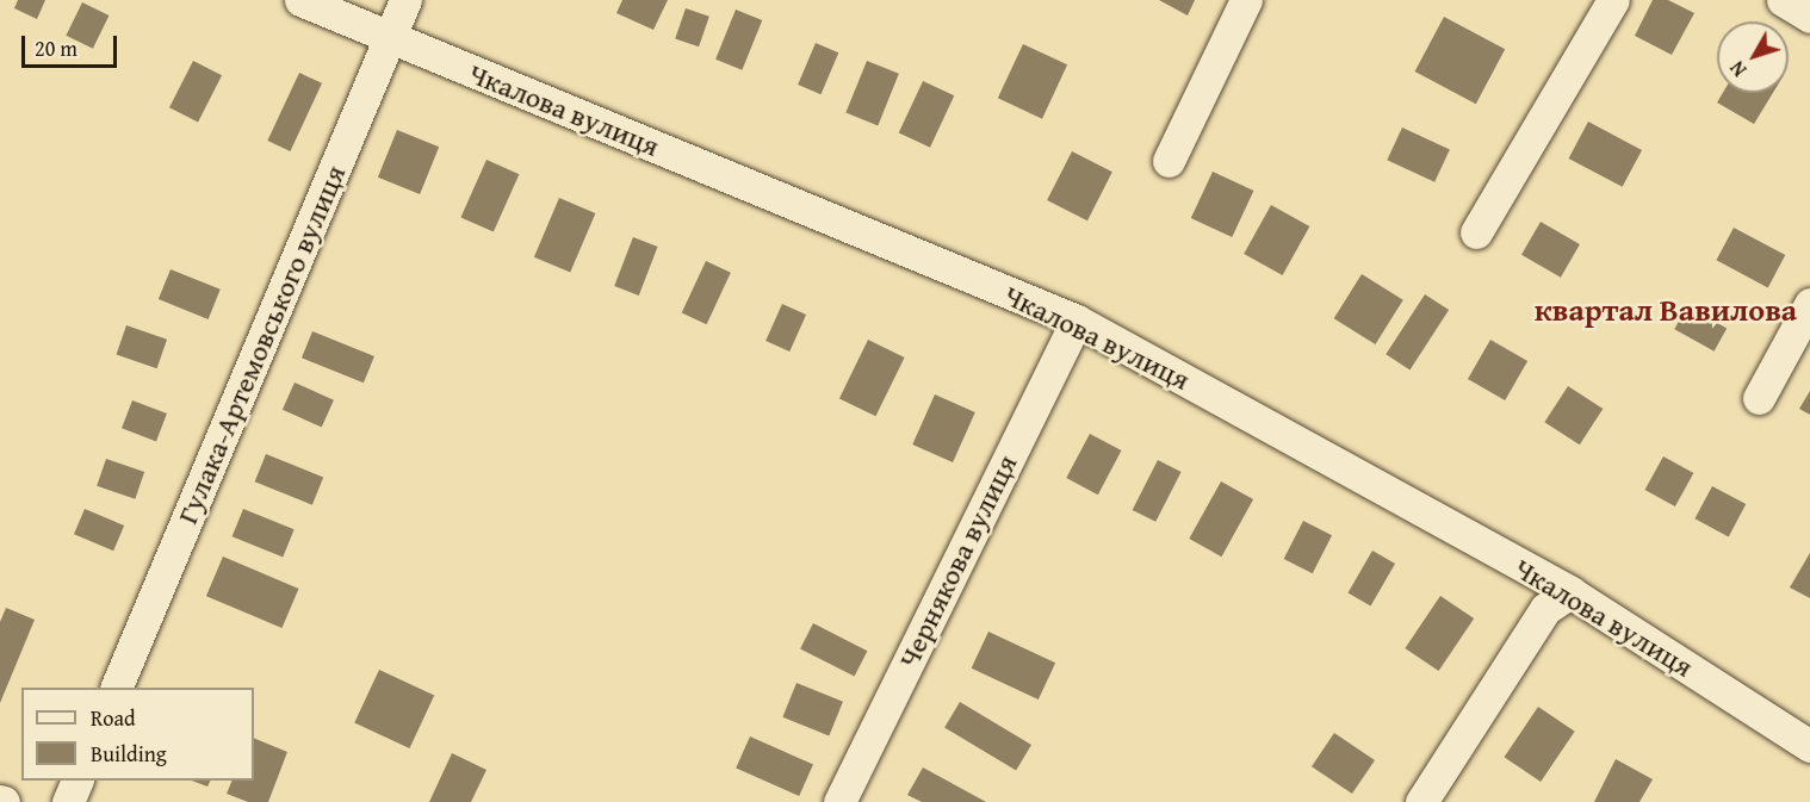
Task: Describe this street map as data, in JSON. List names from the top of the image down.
{
  "streets": {
    "street": ["Чкалова вулиця", "Гулака-Артемовського вулиця", "Чернякова вулиця"]
  },
  "crossings": [
    ["Чкалова вулиця", "Гулака-Артемовського вулиця"],
    ["Чкалова вулиця", "Чернякова вулиця"]
  ],
  "districts": ["квартал Вавилова"],
  "legend": ["Road", "Building"],
  "scale_bar": "20 m",
  "north": "bottom left"
}
